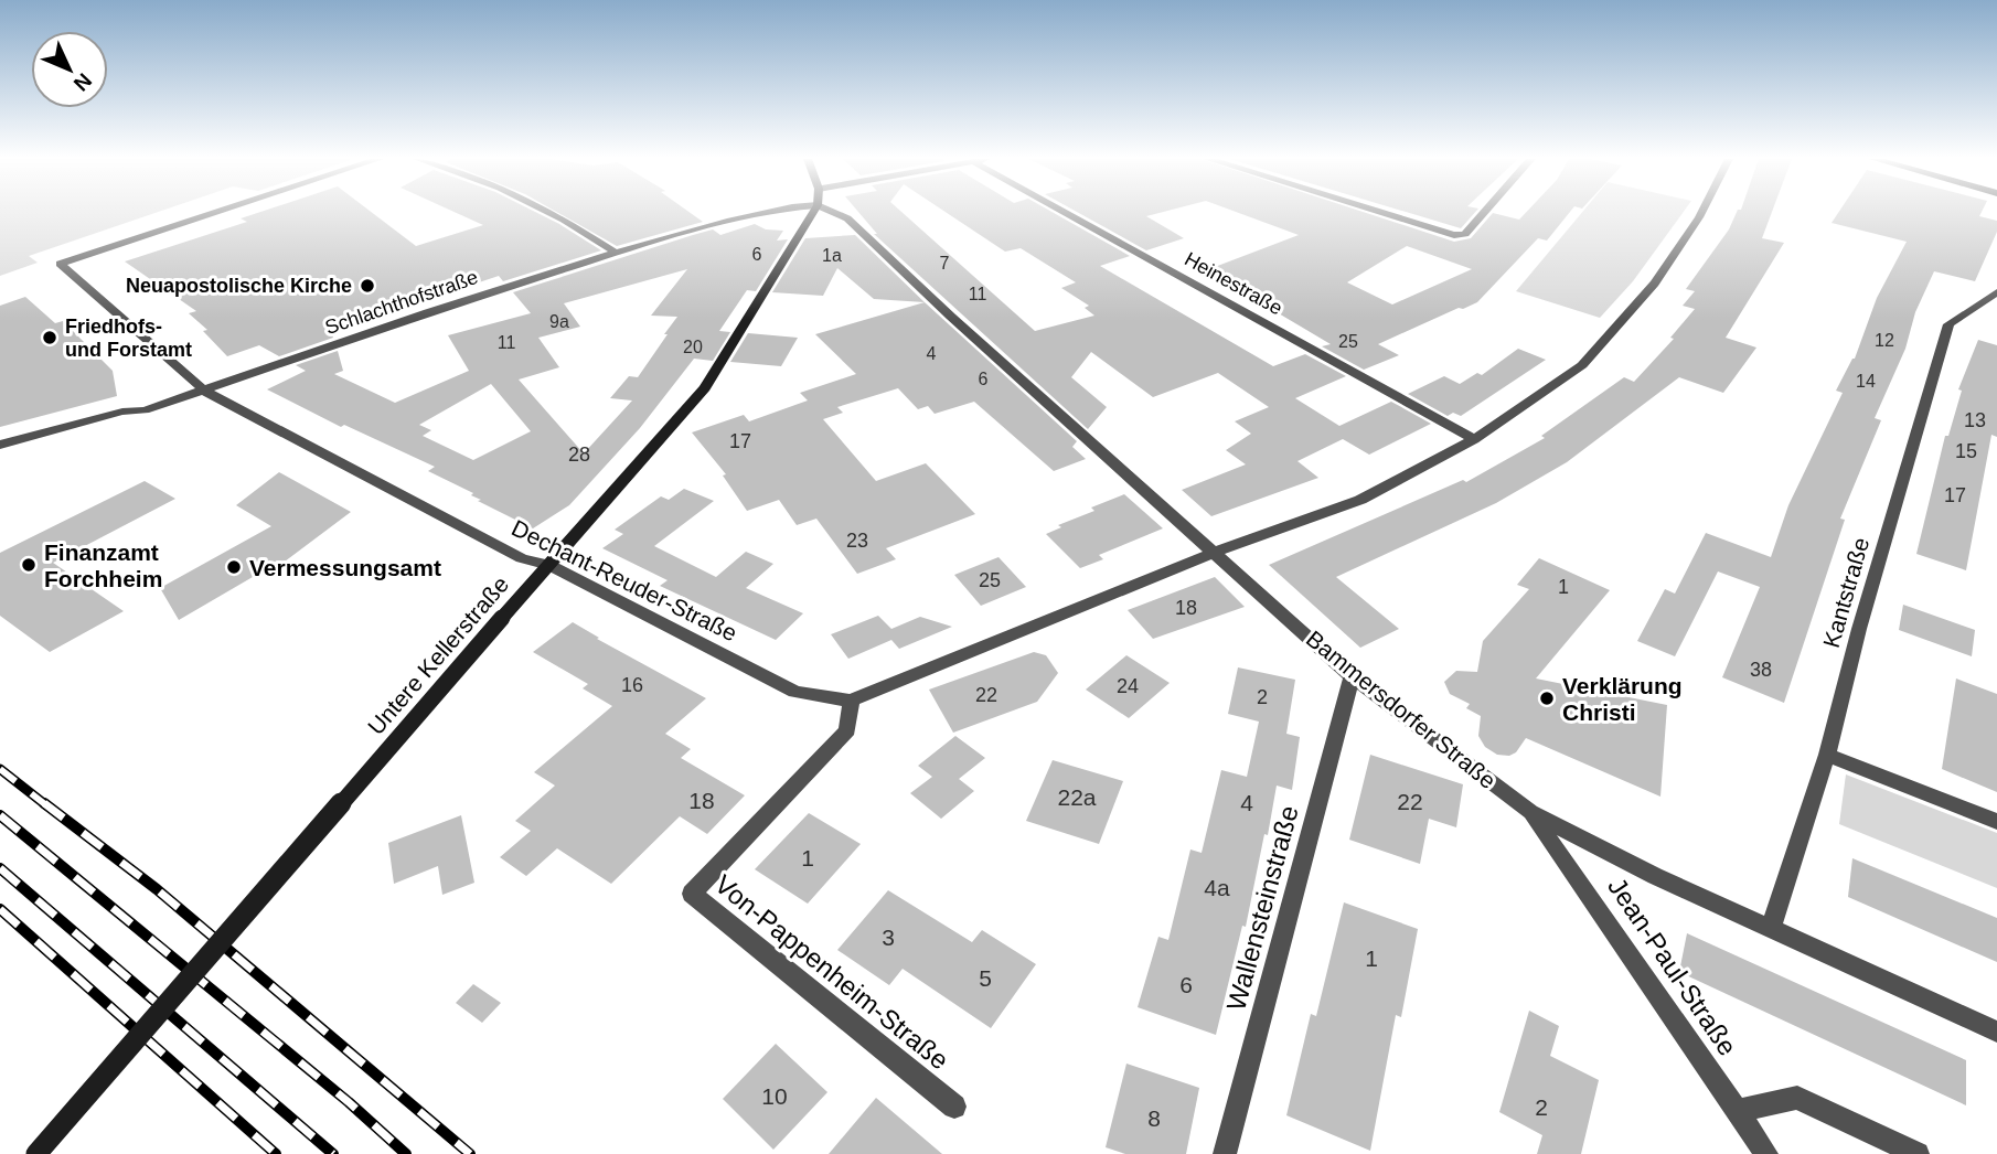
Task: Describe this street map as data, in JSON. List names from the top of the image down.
{
  "streets": {
    "street": [
      "Heinestraße",
      "Schlachthofstraße",
      "Dechant-Reuder-Straße",
      "Kantstraße",
      "Untere Kellerstraße",
      "Bammersdorfer Straße",
      "Wallensteinstraße",
      "Jean-Paul-Straße",
      "Von-Pappenheim-Straße"
    ]
  },
  "crossings": [
    ["Schlachthofstraße", "Dechant-Reuder-Straße"],
    ["Dechant-Reuder-Straße", "Untere Kellerstraße"],
    ["Dechant-Reuder-Straße", "Von-Pappenheim-Straße"],
    ["Kantstraße", "Bammersdorfer Straße"],
    ["Bammersdorfer Straße", "Wallensteinstraße"],
    ["Bammersdorfer Straße", "Jean-Paul-Straße"]
  ],
  "places": [
    "Neuapostolische Kirche",
    "Friedhofs- und Forstamt",
    "Finanzamt Forchheim",
    "Vermessungsamt",
    "Verklärung Christi"
  ],
  "house_numbers": [
    "6",
    "1a",
    "7",
    "11",
    "9a",
    "12",
    "25",
    "11",
    "20",
    "4",
    "6",
    "14",
    "13",
    "17",
    "15",
    "28",
    "17",
    "23",
    "25",
    "1",
    "18",
    "38",
    "16",
    "24",
    "22",
    "2",
    "22a",
    "18",
    "22",
    "4",
    "1",
    "4a",
    "3",
    "1",
    "5",
    "6",
    "10",
    "2",
    "8"
  ],
  "north": "bottom right"
}
